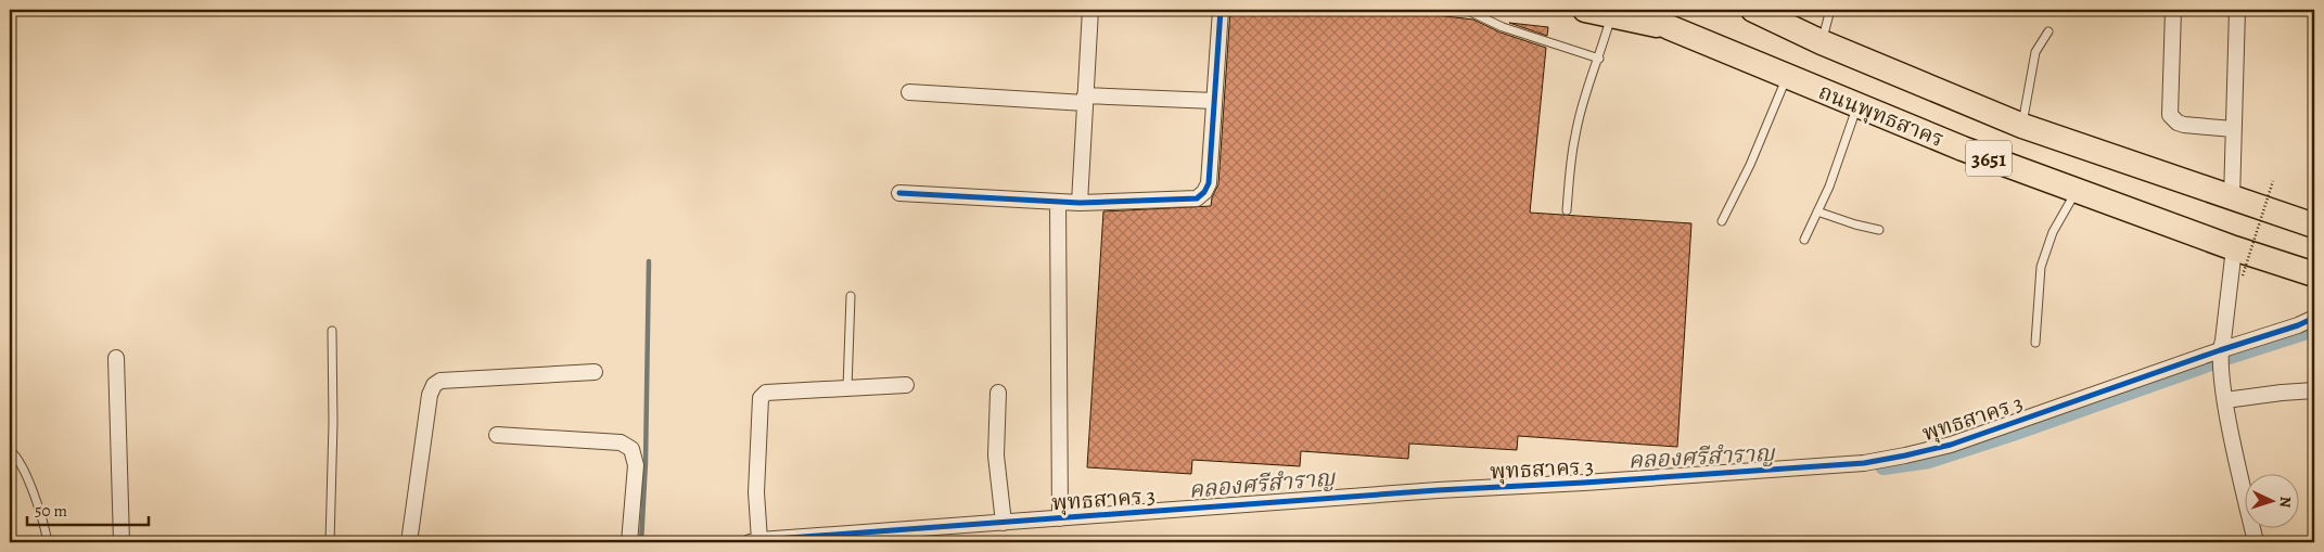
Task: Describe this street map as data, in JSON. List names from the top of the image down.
{
  "streets": {
    "main road": ["ถนนพุทธสาคร", "3651"],
    "street": ["พุทธสาคร 3"]
  },
  "water": ["คลองศรีสำราญ"],
  "scale_bar": "50 m",
  "north": "right"
}
